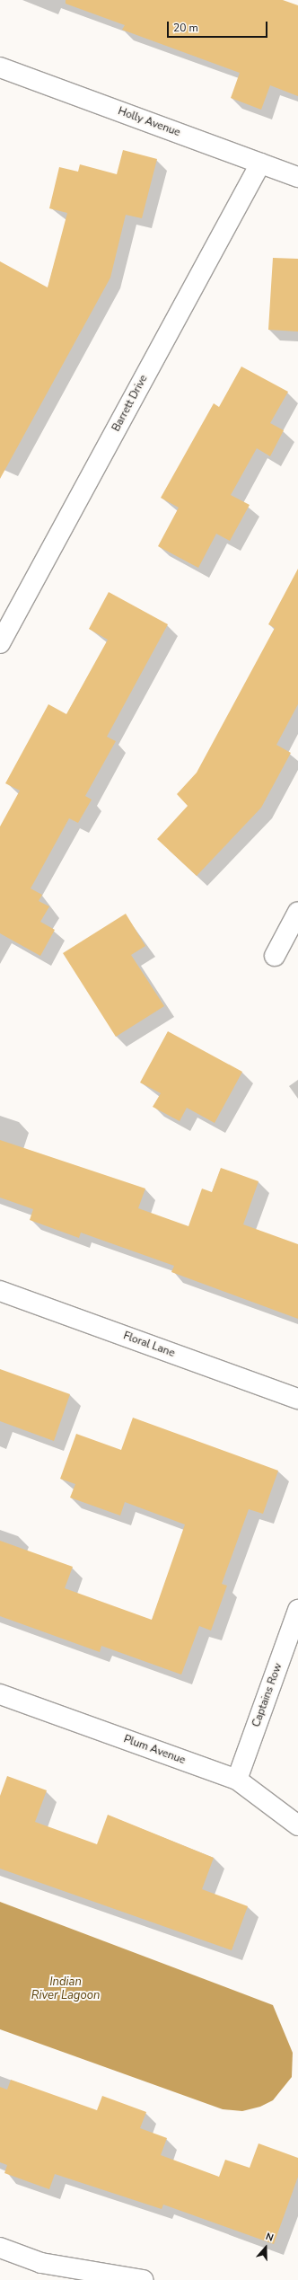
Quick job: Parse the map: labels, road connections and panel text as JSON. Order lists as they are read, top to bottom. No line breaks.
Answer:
{"streets":{"street":["Holly Avenue","Barrett Drive","Floral Lane","Captains Row","Plum Avenue"]},"crossings":[["Holly Avenue","Barrett Drive"],["Captains Row","Plum Avenue"]],"water":["Indian River Lagoon"],"scale_bar":"20 m","north":"top"}
